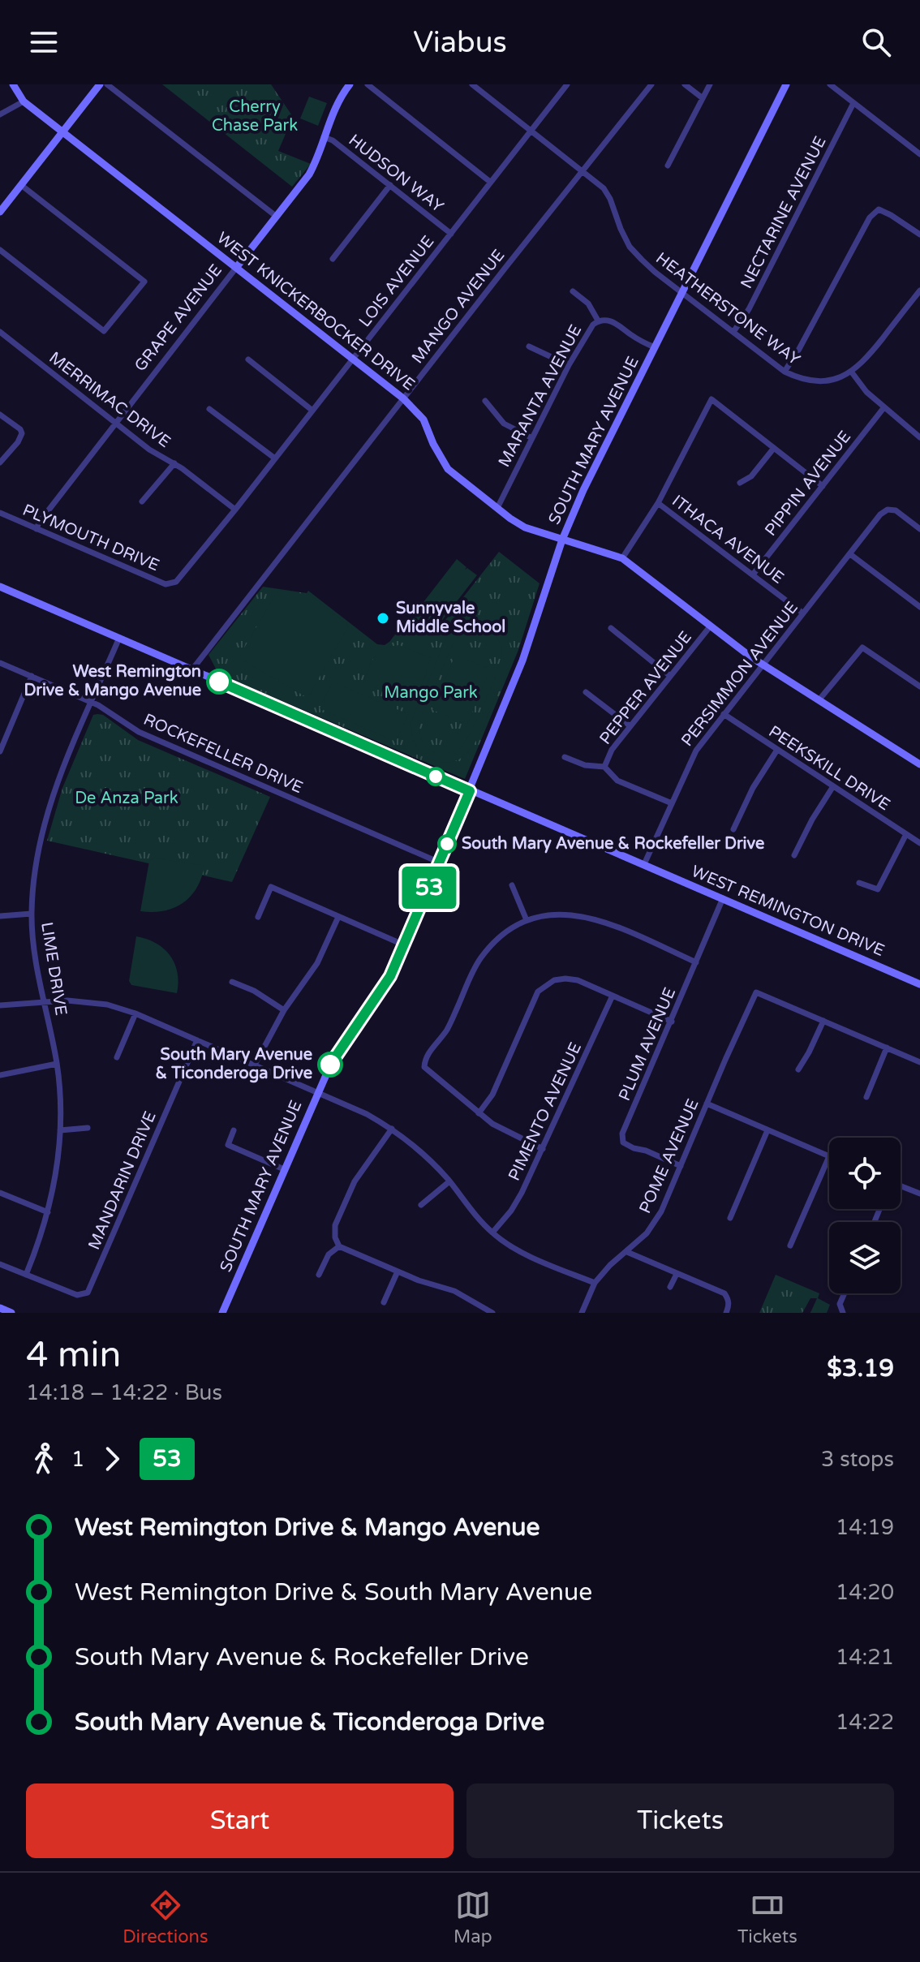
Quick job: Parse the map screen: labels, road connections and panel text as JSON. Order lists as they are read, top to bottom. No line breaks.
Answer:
{"streets":{"street":["HUDSON WAY","NECTARINE AVENUE","LOIS AVENUE","MANGO AVENUE","HEATHERSTONE WAY","WEST KNICKERBOCKER DRIVE","GRAPE AVENUE","MARANTA AVENUE","MERRIMAC DRIVE","SOUTH MARY AVENUE","PIPPIN AVENUE","PLYMOUTH DRIVE","ITHACA AVENUE","PERSIMMON AVENUE","PEPPER AVENUE","ROCKEFELLER DRIVE","PEEKSKILL DRIVE","WEST REMINGTON DRIVE","LIME DRIVE","PLUM AVENUE","PIMENTO AVENUE","POME AVENUE","MANDARIN DRIVE"]},"crossings":[["HUDSON WAY","LOIS AVENUE"],["HUDSON WAY","GRAPE AVENUE"],["NECTARINE AVENUE","HEATHERSTONE WAY"],["LOIS AVENUE","HEATHERSTONE WAY"],["LOIS AVENUE","WEST KNICKERBOCKER DRIVE"],["LOIS AVENUE","MERRIMAC DRIVE"],["LOIS AVENUE","PLYMOUTH DRIVE"],["MANGO AVENUE","HEATHERSTONE WAY"],["MANGO AVENUE","WEST KNICKERBOCKER DRIVE"],["MANGO AVENUE","WEST REMINGTON DRIVE"],["HEATHERSTONE WAY","SOUTH MARY AVENUE"],["WEST KNICKERBOCKER DRIVE","GRAPE AVENUE"],["WEST KNICKERBOCKER DRIVE","MARANTA AVENUE"],["WEST KNICKERBOCKER DRIVE","SOUTH MARY AVENUE"],["WEST KNICKERBOCKER DRIVE","ITHACA AVENUE"],["WEST KNICKERBOCKER DRIVE","PERSIMMON AVENUE"],["WEST KNICKERBOCKER DRIVE","PEPPER AVENUE"],["GRAPE AVENUE","MERRIMAC DRIVE"],["GRAPE AVENUE","PLYMOUTH DRIVE"],["MARANTA AVENUE","SOUTH MARY AVENUE"],["SOUTH MARY AVENUE","ROCKEFELLER DRIVE"],["SOUTH MARY AVENUE","WEST REMINGTON DRIVE"],["PIPPIN AVENUE","ITHACA AVENUE"],["ITHACA AVENUE","PERSIMMON AVENUE"],["PERSIMMON AVENUE","PEEKSKILL DRIVE"],["PERSIMMON AVENUE","WEST REMINGTON DRIVE"],["ROCKEFELLER DRIVE","LIME DRIVE"],["WEST REMINGTON DRIVE","LIME DRIVE"],["WEST REMINGTON DRIVE","PLUM AVENUE"],["LIME DRIVE","MANDARIN DRIVE"],["PLUM AVENUE","POME AVENUE"]],"parks":["Cherry Chase Park","Mango Park","De Anza Park"],"places":["Sunnyvale Middle School","West Remington Drive & Mango Avenue","South Mary Avenue & Rockefeller Drive","South Mary Avenue & Ticonderoga Drive"],"lines":["bus line 53"],"page":{"header":"Viabus","on_map":"53","heading":["4 min","14:18 – 14:22 · Bus","$3.19"],"legs":["1","53","3 stops"],"list":[{"name":"West Remington Drive & Mango Avenue","value":"14:19"},{"name":"West Remington Drive & South Mary Avenue","value":"14:20"},{"name":"South Mary Avenue & Rockefeller Drive","value":"14:21"},{"name":"South Mary Avenue & Ticonderoga Drive","value":"14:22"}],"buttons":["Start","Tickets"],"tabs":["Directions","Map","Tickets"]}}
